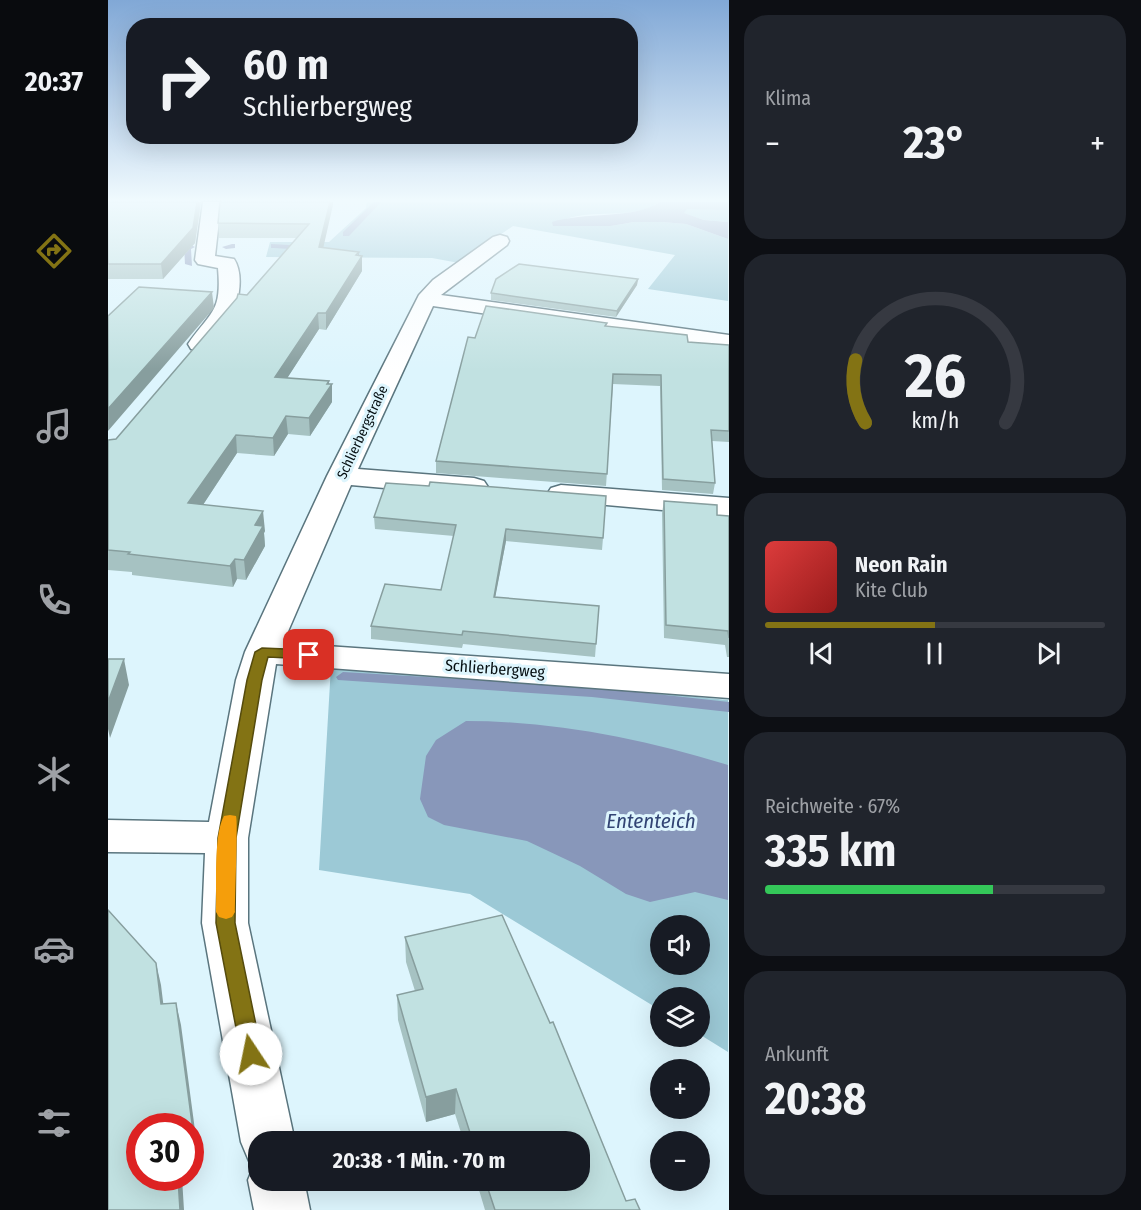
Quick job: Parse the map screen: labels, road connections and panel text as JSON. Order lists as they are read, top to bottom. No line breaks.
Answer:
{"streets":{"street":["Schlierbergstraße","Schlierbergweg"]},"crossings":[["Schlierbergstraße","Schlierbergweg"]],"water":["Ententeich"],"page":{"tabs":"20:37","tile":["Klima",["Reichweite · 67%","335 km"],["Ankunft","20:38"]],"turn":["60 m","Schlierbergweg"],"heat":["−","23°","+"],"song":["Neon Rain","Kite Club"],"map_buttons":["+","−"],"limit":"30","trip":"20:38 · 1 Min. · 70 m","gauge":["26","km/h"]}}
